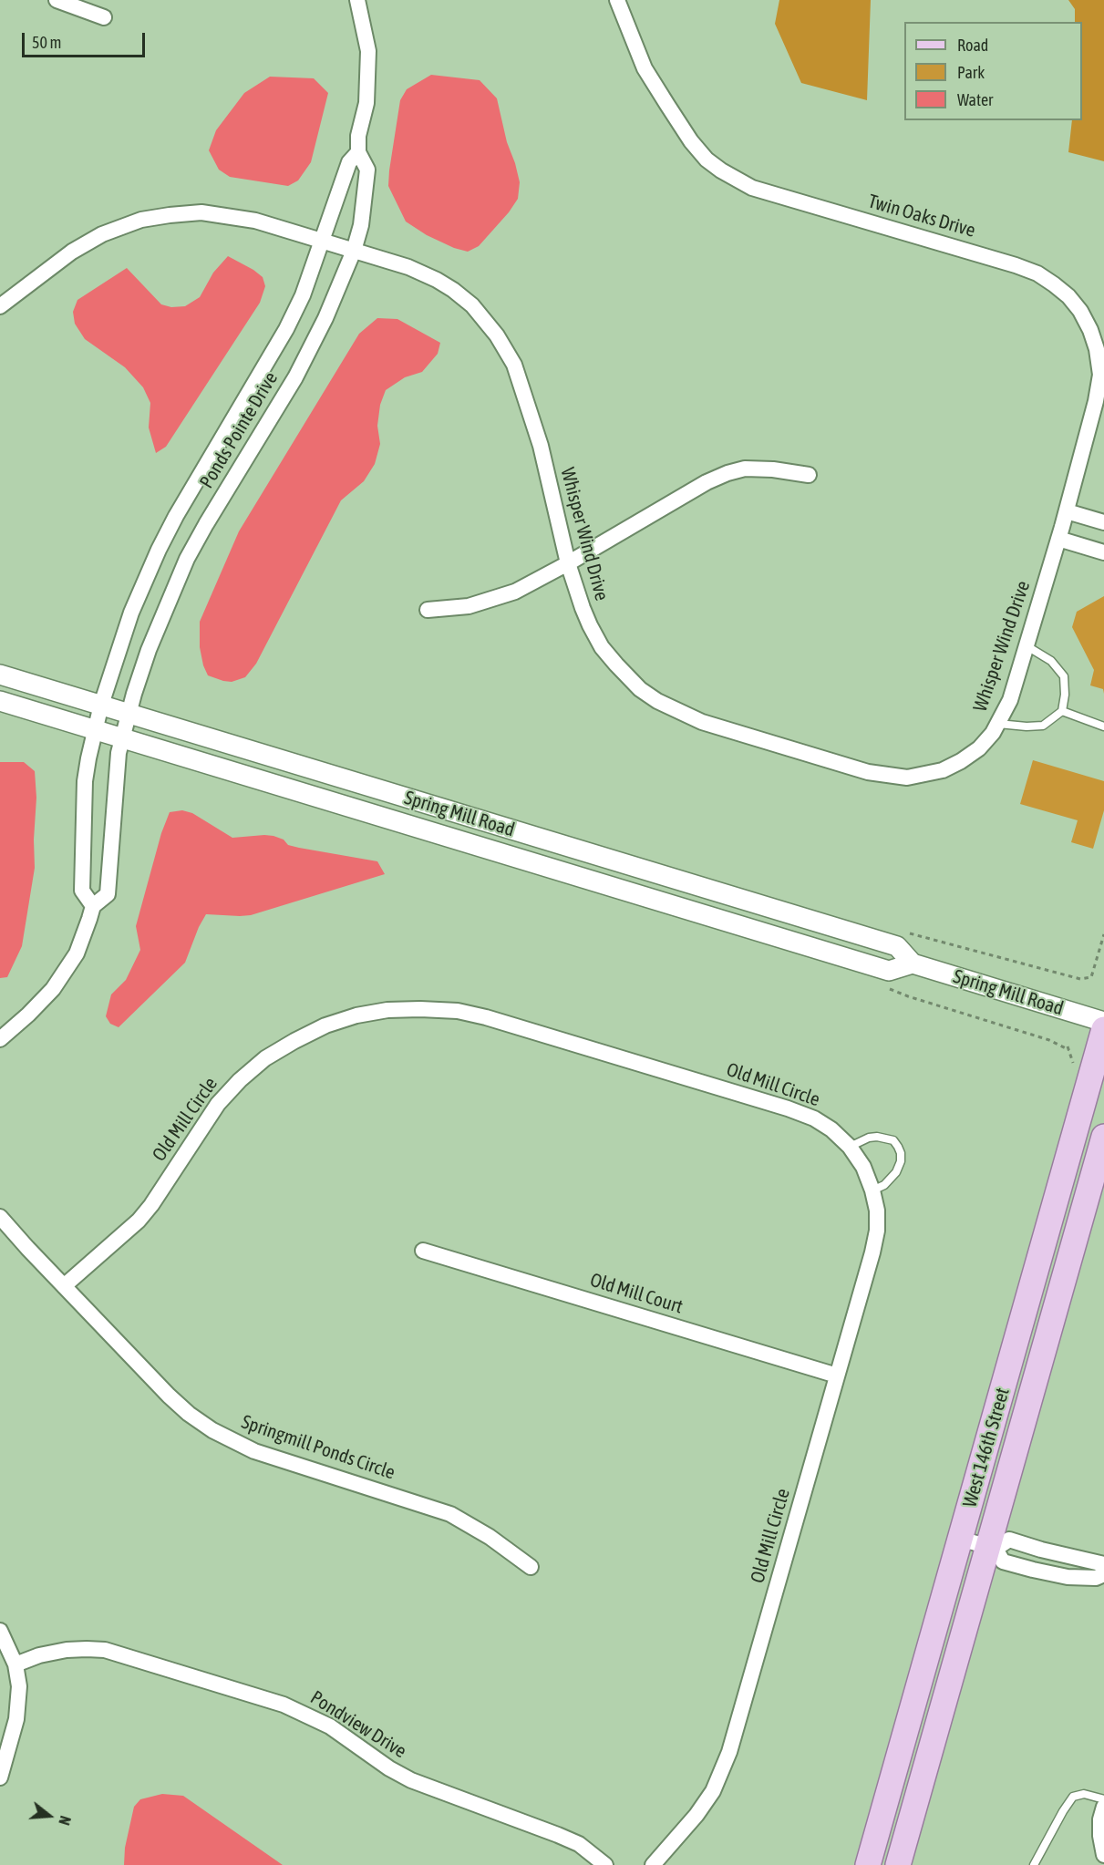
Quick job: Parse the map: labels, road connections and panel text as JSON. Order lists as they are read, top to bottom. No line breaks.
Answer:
{"streets":{"main road":["West 146th Street"],"street":["Twin Oaks Drive","Ponds Pointe Drive","Whisper Wind Drive","Spring Mill Road","Old Mill Circle","Old Mill Court","Springmill Ponds Circle","Pondview Drive"]},"crossings":[["Twin Oaks Drive","Whisper Wind Drive"],["Ponds Pointe Drive","Whisper Wind Drive"],["Ponds Pointe Drive","Spring Mill Road"],["Old Mill Circle","Old Mill Court"],["Old Mill Circle","Springmill Ponds Circle"]],"legend":["Road","Park","Water"],"scale_bar":"50 m","north":"right"}
